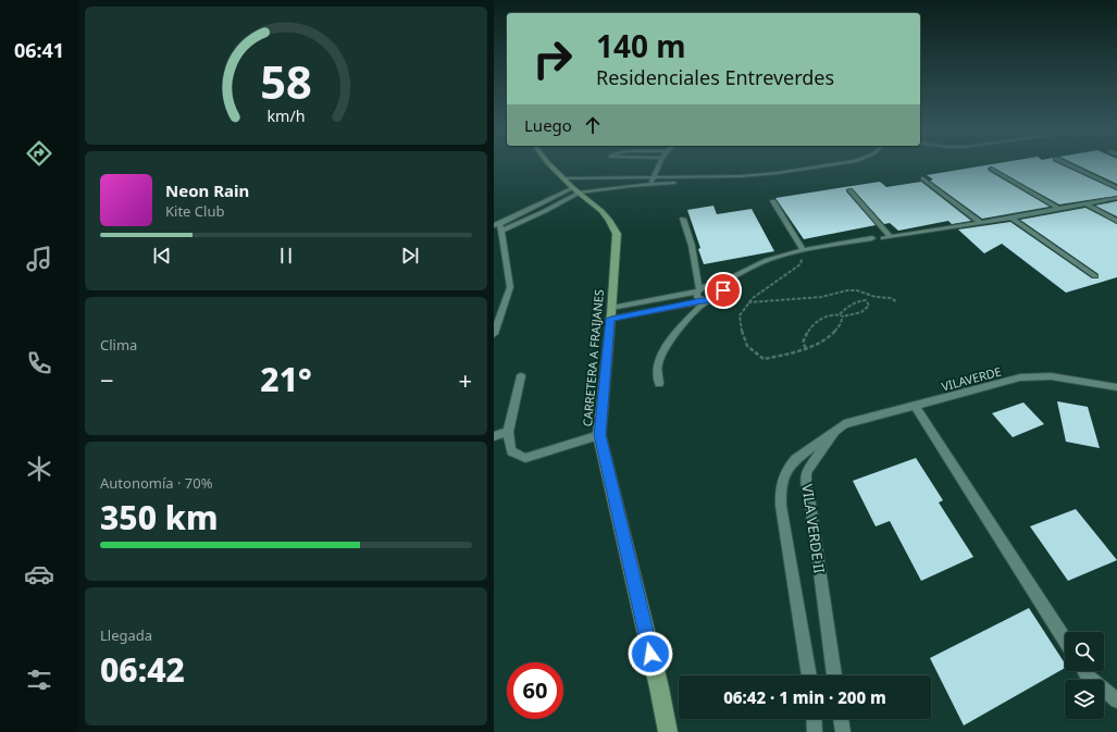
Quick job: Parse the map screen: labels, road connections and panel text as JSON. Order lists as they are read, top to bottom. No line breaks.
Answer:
{"streets":{"main road":["CARRETERA A FRAIJANES"],"street":["VILAVERDE","VILA VERDE II"]},"crossings":[["VILAVERDE","VILA VERDE II"]],"page":{"tabs":"06:41","turn":["140 m","Residenciales Entreverdes"],"then":"Luego","song":["Neon Rain","Kite Club"],"tile":["Clima",["Autonomía · 70%","350 km"],["Llegada","06:42"]],"heat":["−","21°","+"],"limit":"60","trip":"06:42 · 1 min · 200 m","gauge":["58","km/h"]}}
